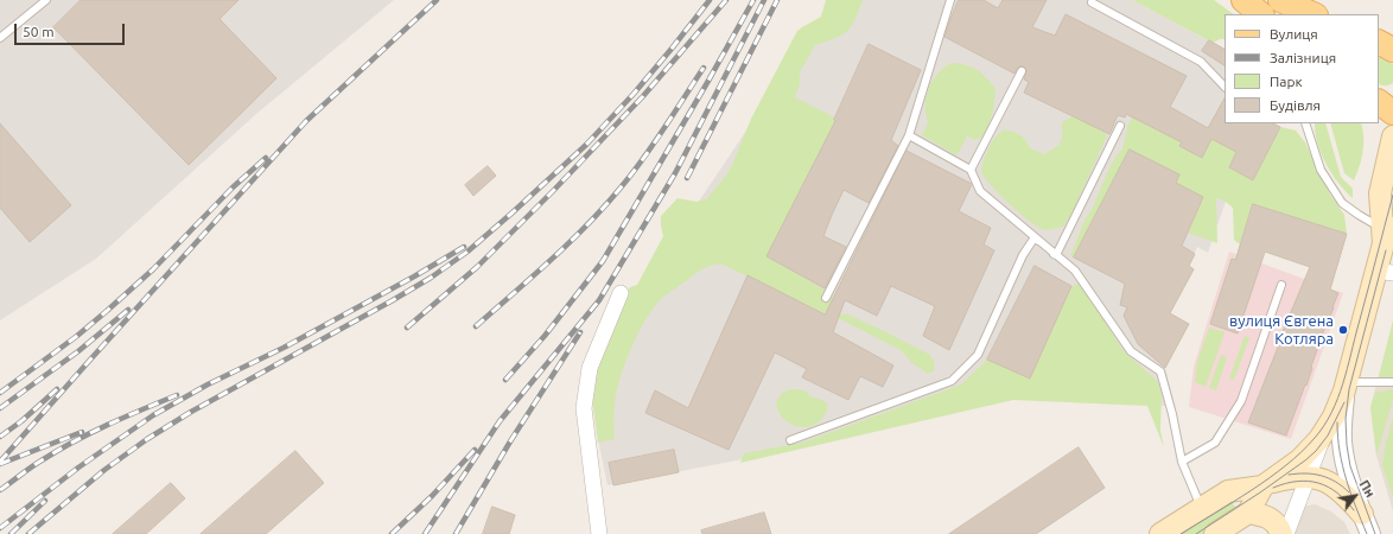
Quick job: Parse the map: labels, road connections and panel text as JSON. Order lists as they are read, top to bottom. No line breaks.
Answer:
{"places":["вулиця Євгена Котляра"],"legend":["Вулиця","Залізниця","Парк","Будівля"],"scale_bar":"50 m","north":"top right"}
